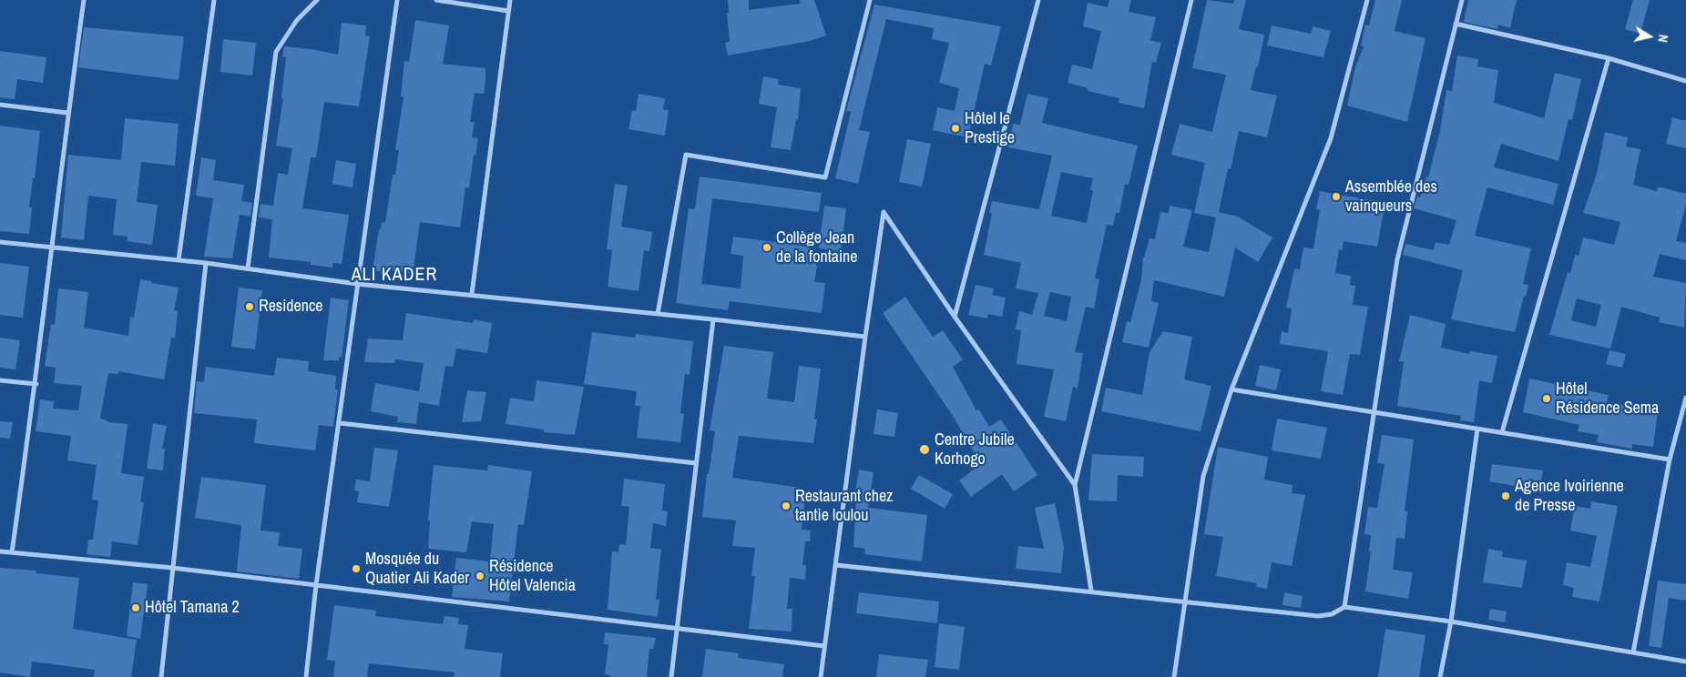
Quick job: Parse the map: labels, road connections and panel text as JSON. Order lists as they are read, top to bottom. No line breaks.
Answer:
{"districts":["ALI KADER"],"places":["Hôtel le Prestige","Assemblée des vainqueurs","Collège Jean de la fontaine","Residence","Hôtel Résidence Sema","Centre Jubile Korhogo","Agence Ivoirienne de Presse","Restaurant chez tantie loulou","Mosquée du Quatier Ali Kader","Résidence Hôtel Valencia","Hôtel Tamana 2"],"north":"right"}
